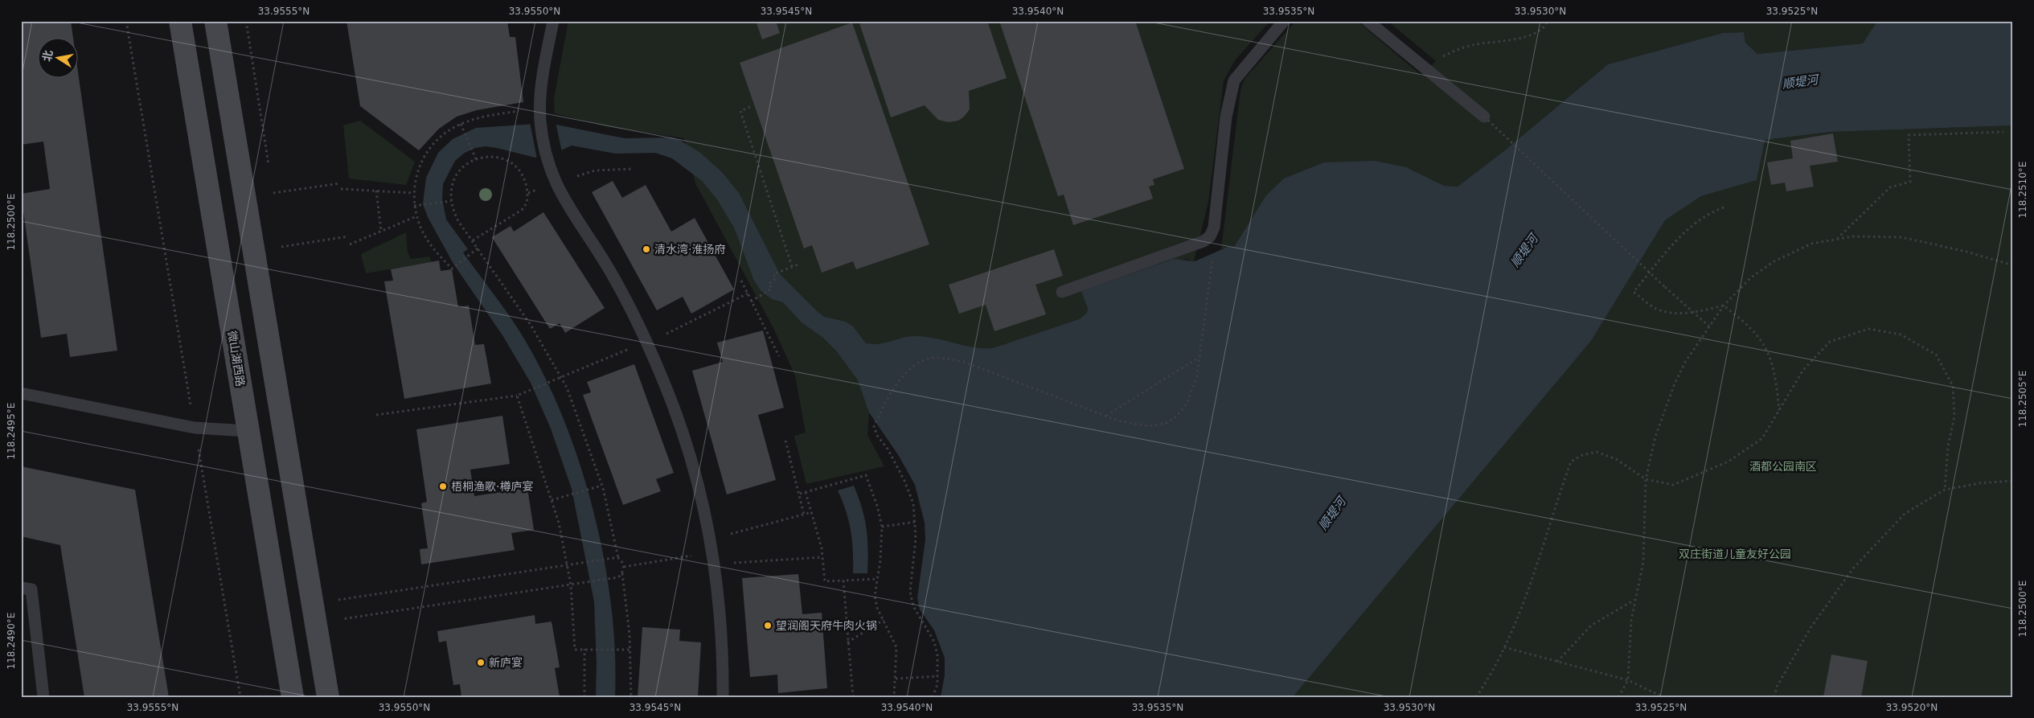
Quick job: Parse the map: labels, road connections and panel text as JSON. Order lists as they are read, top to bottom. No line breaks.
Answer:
{"streets":{"street":["微山湖西路"]},"water":["顺堤河"],"parks":["酒都公园南区","双庄街道儿童友好公园"],"places":["清水湾·淮扬府","梧桐渔歌·樽庐宴","望润阁天府牛肉火锅","新庐宴"],"north":"left","coordinates":["33.9555°N","33.9550°N","33.9545°N","33.9540°N","33.9535°N","33.9530°N","33.9525°N","118.2510°E","118.2500°E","118.2505°E","118.2495°E","118.2490°E","33.9520°N"]}
